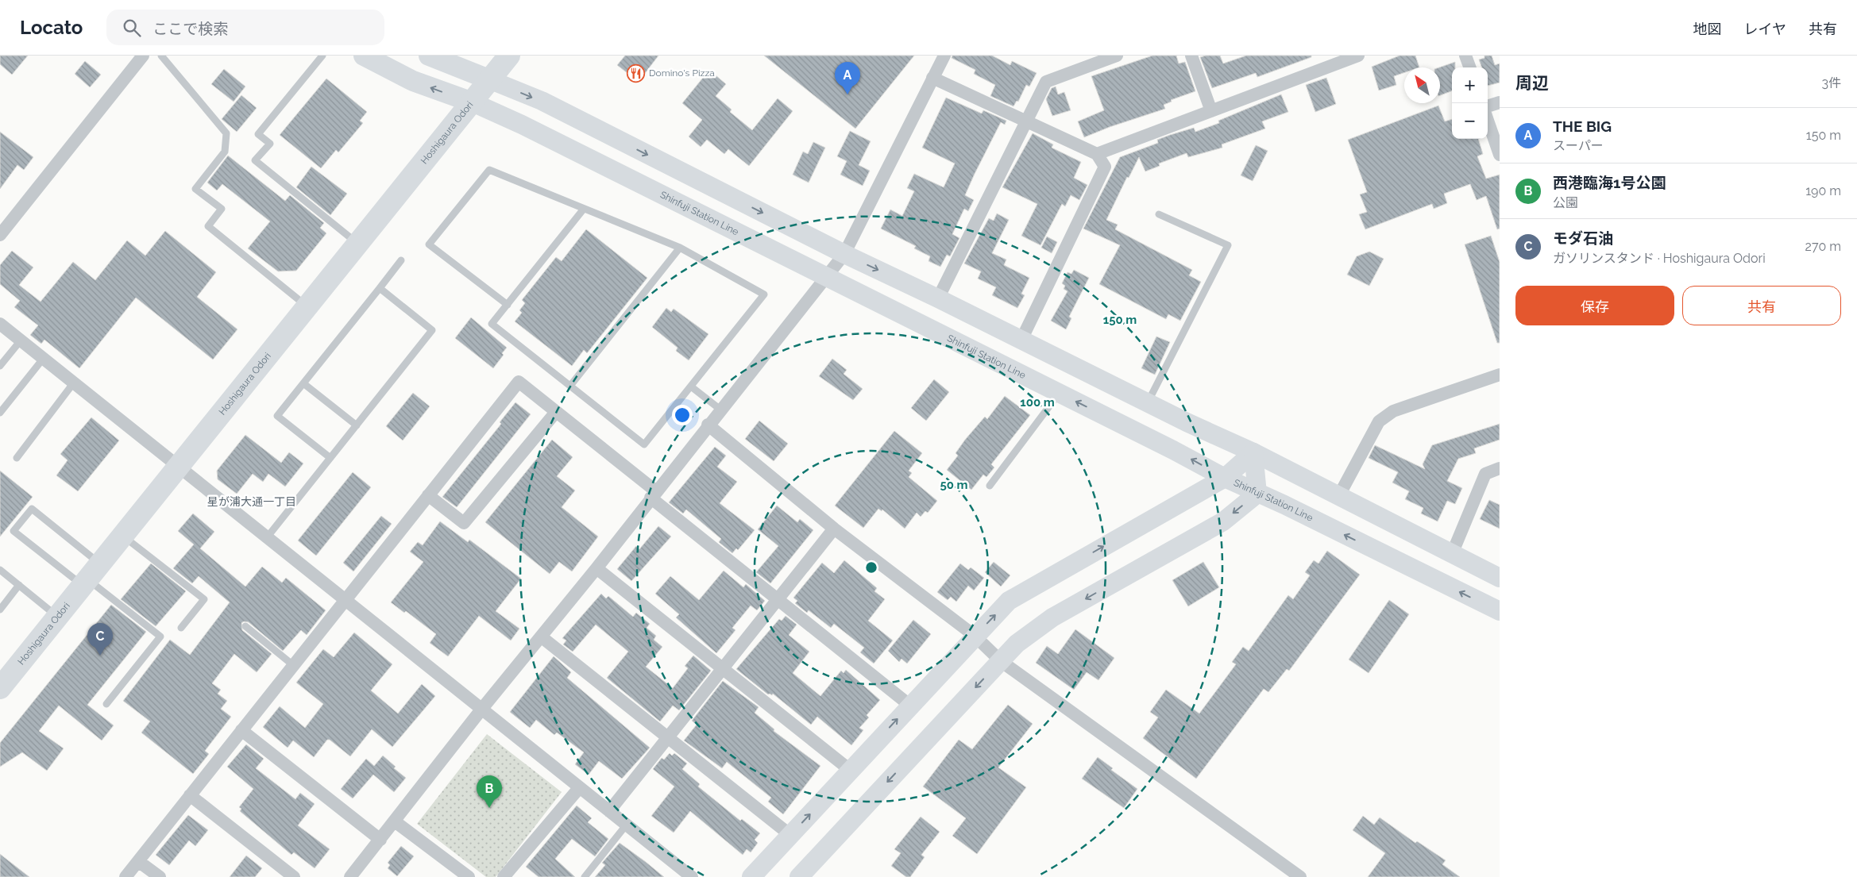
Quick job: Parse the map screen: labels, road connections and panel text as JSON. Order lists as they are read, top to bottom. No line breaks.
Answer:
{"streets":{"highway":["Hoshigaura Odori"],"main road":["Shinfuji Station Line"]},"crossings":[["Hoshigaura Odori","Shinfuji Station Line"]],"districts":["星が浦大通一丁目"],"places":{"restaurant":["Domino's Pizza"]},"north":"top left","page":{"header":"Locato","search":"ここで検索","nav":["地図","レイヤ","共有"],"heading":["周辺","3件"],"pins":["A","C","B"],"map_buttons":["+","−"],"list":[{"mark":"A","name":"THE BIG","note":"スーパー","value":"150 m"},{"mark":"B","name":"西港臨海1号公園","note":"公園","value":"190 m"},{"mark":"C","name":"モダ石油","note":"ガソリンスタンド · Hoshigaura Odori","value":"270 m"}],"buttons":["保存","共有"]},"rings":["150 m","100 m","50 m"]}
